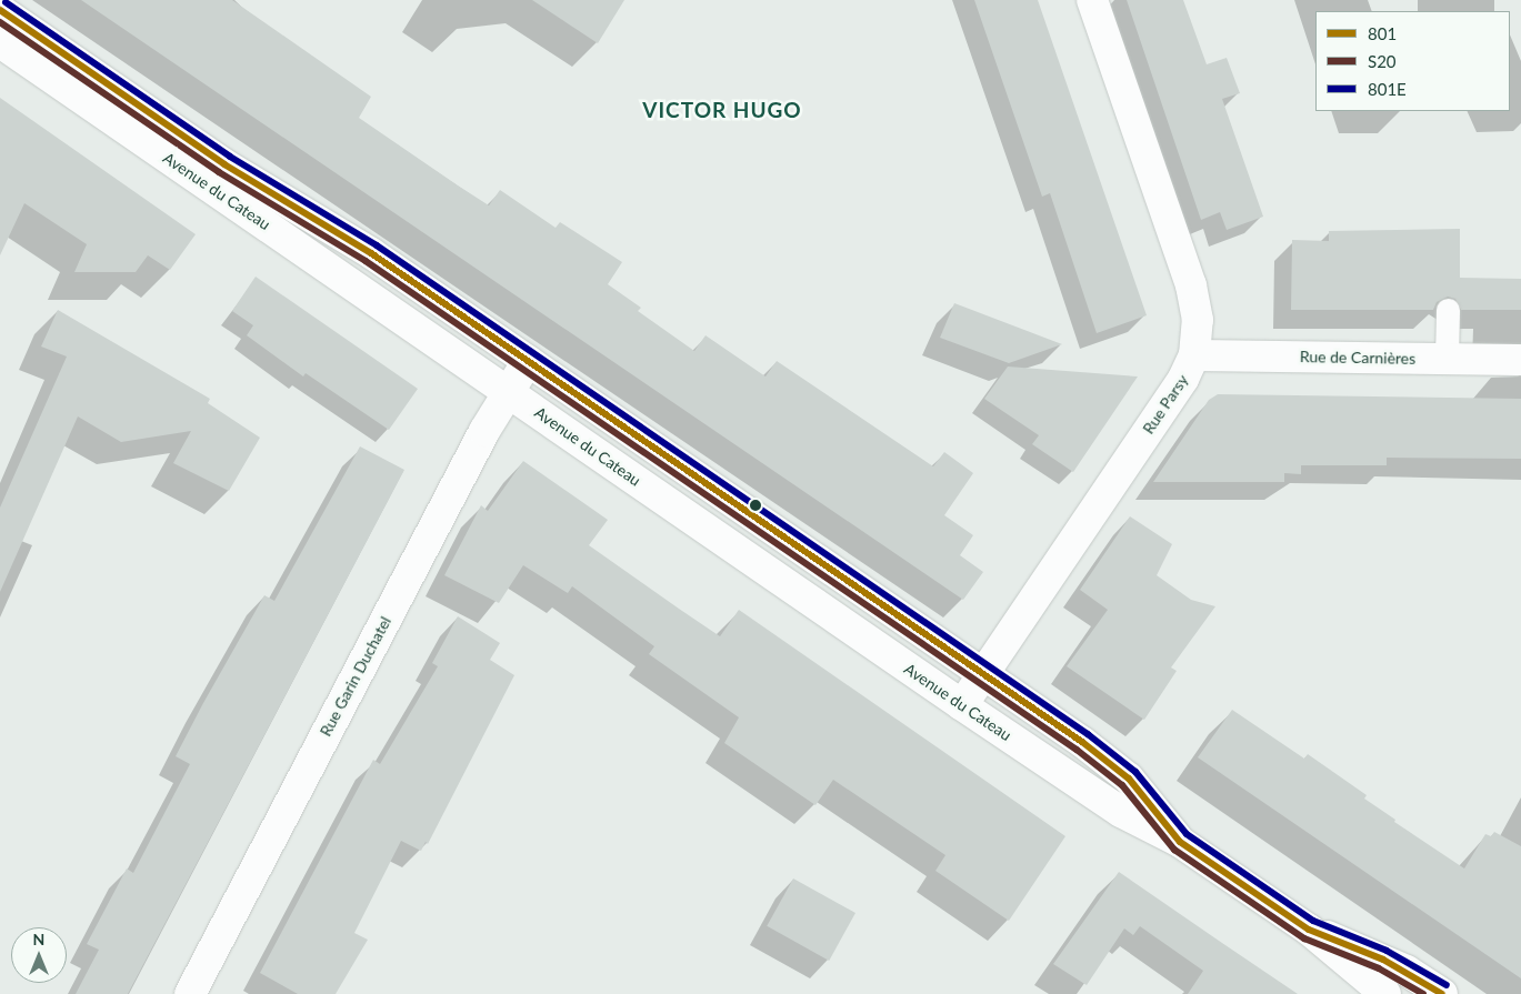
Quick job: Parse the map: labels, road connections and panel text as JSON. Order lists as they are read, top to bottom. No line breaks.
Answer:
{"streets":{"main road":["Avenue du Cateau","Rue de Carnières","Rue Parsy","Rue Garin Duchatel"]},"crossings":[["Avenue du Cateau","Rue Parsy"],["Avenue du Cateau","Rue Garin Duchatel"],["Rue de Carnières","Rue Parsy"]],"districts":["VICTOR HUGO"],"lines":["transit line 801E","transit line 801","transit line S20"],"legend":["801","S20","801E"],"north":"top"}
